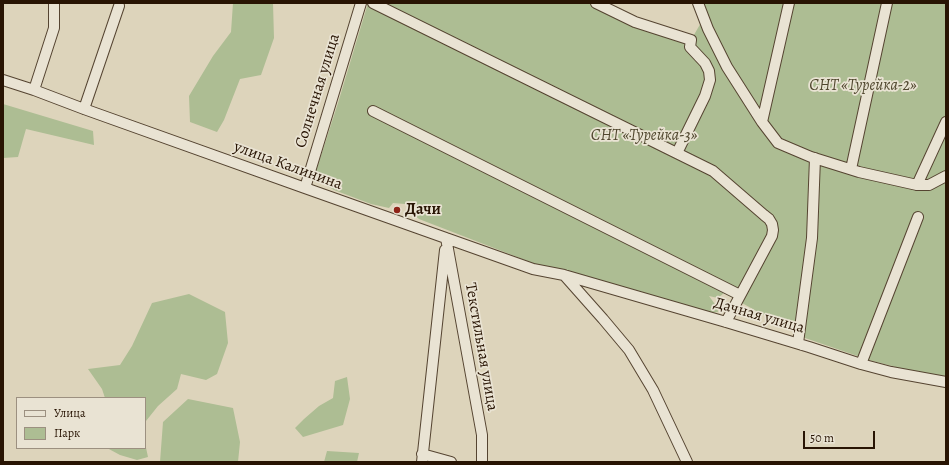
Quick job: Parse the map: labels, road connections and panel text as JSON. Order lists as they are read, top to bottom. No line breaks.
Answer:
{"streets":{"street":["Солнечная улица","улица Калинина","Дачная улица","Текстильная улица"]},"crossings":[["Солнечная улица","улица Калинина"],["улица Калинина","Дачная улица"],["улица Калинина","Текстильная улица"]],"parks":["СНТ «Турейка-2»","СНТ «Турейка-3»"],"places":["Дачи"],"legend":["Улица","Парк"],"scale_bar":"50 m"}
